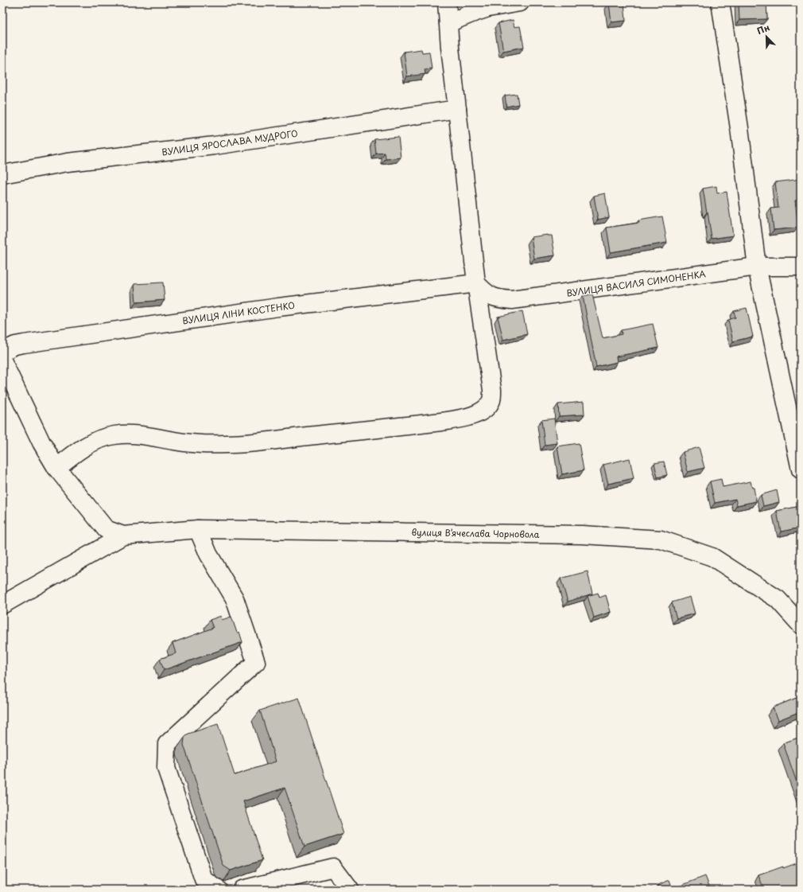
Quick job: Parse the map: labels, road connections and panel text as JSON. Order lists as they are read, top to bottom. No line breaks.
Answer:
{"streets":{"street":["ВУЛИЦЯ ЯРОСЛАВА МУДРОГО","ВУЛИЦЯ ВАСИЛЯ СИМОНЕНКА","ВУЛИЦЯ ЛІНИ КОСТЕНКО","вулиця Вʼячеслава Чорновола"]},"crossings":[["ВУЛИЦЯ ВАСИЛЯ СИМОНЕНКА","ВУЛИЦЯ ЛІНИ КОСТЕНКО"]],"north":"top left"}
